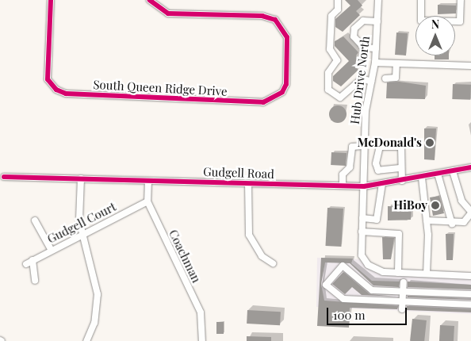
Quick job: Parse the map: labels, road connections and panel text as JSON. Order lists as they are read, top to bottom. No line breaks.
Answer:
{"streets":{"street":["Hub Drive North","South Queen Ridge Drive","Gudgell Road","Gudgell Court","Coachman"]},"crossings":[["Hub Drive North","Gudgell Road"],["Gudgell Road","Coachman"],["Gudgell Court","Coachman"]],"places":["McDonald's","HiBoy"],"scale_bar":"100 m","north":"top"}
